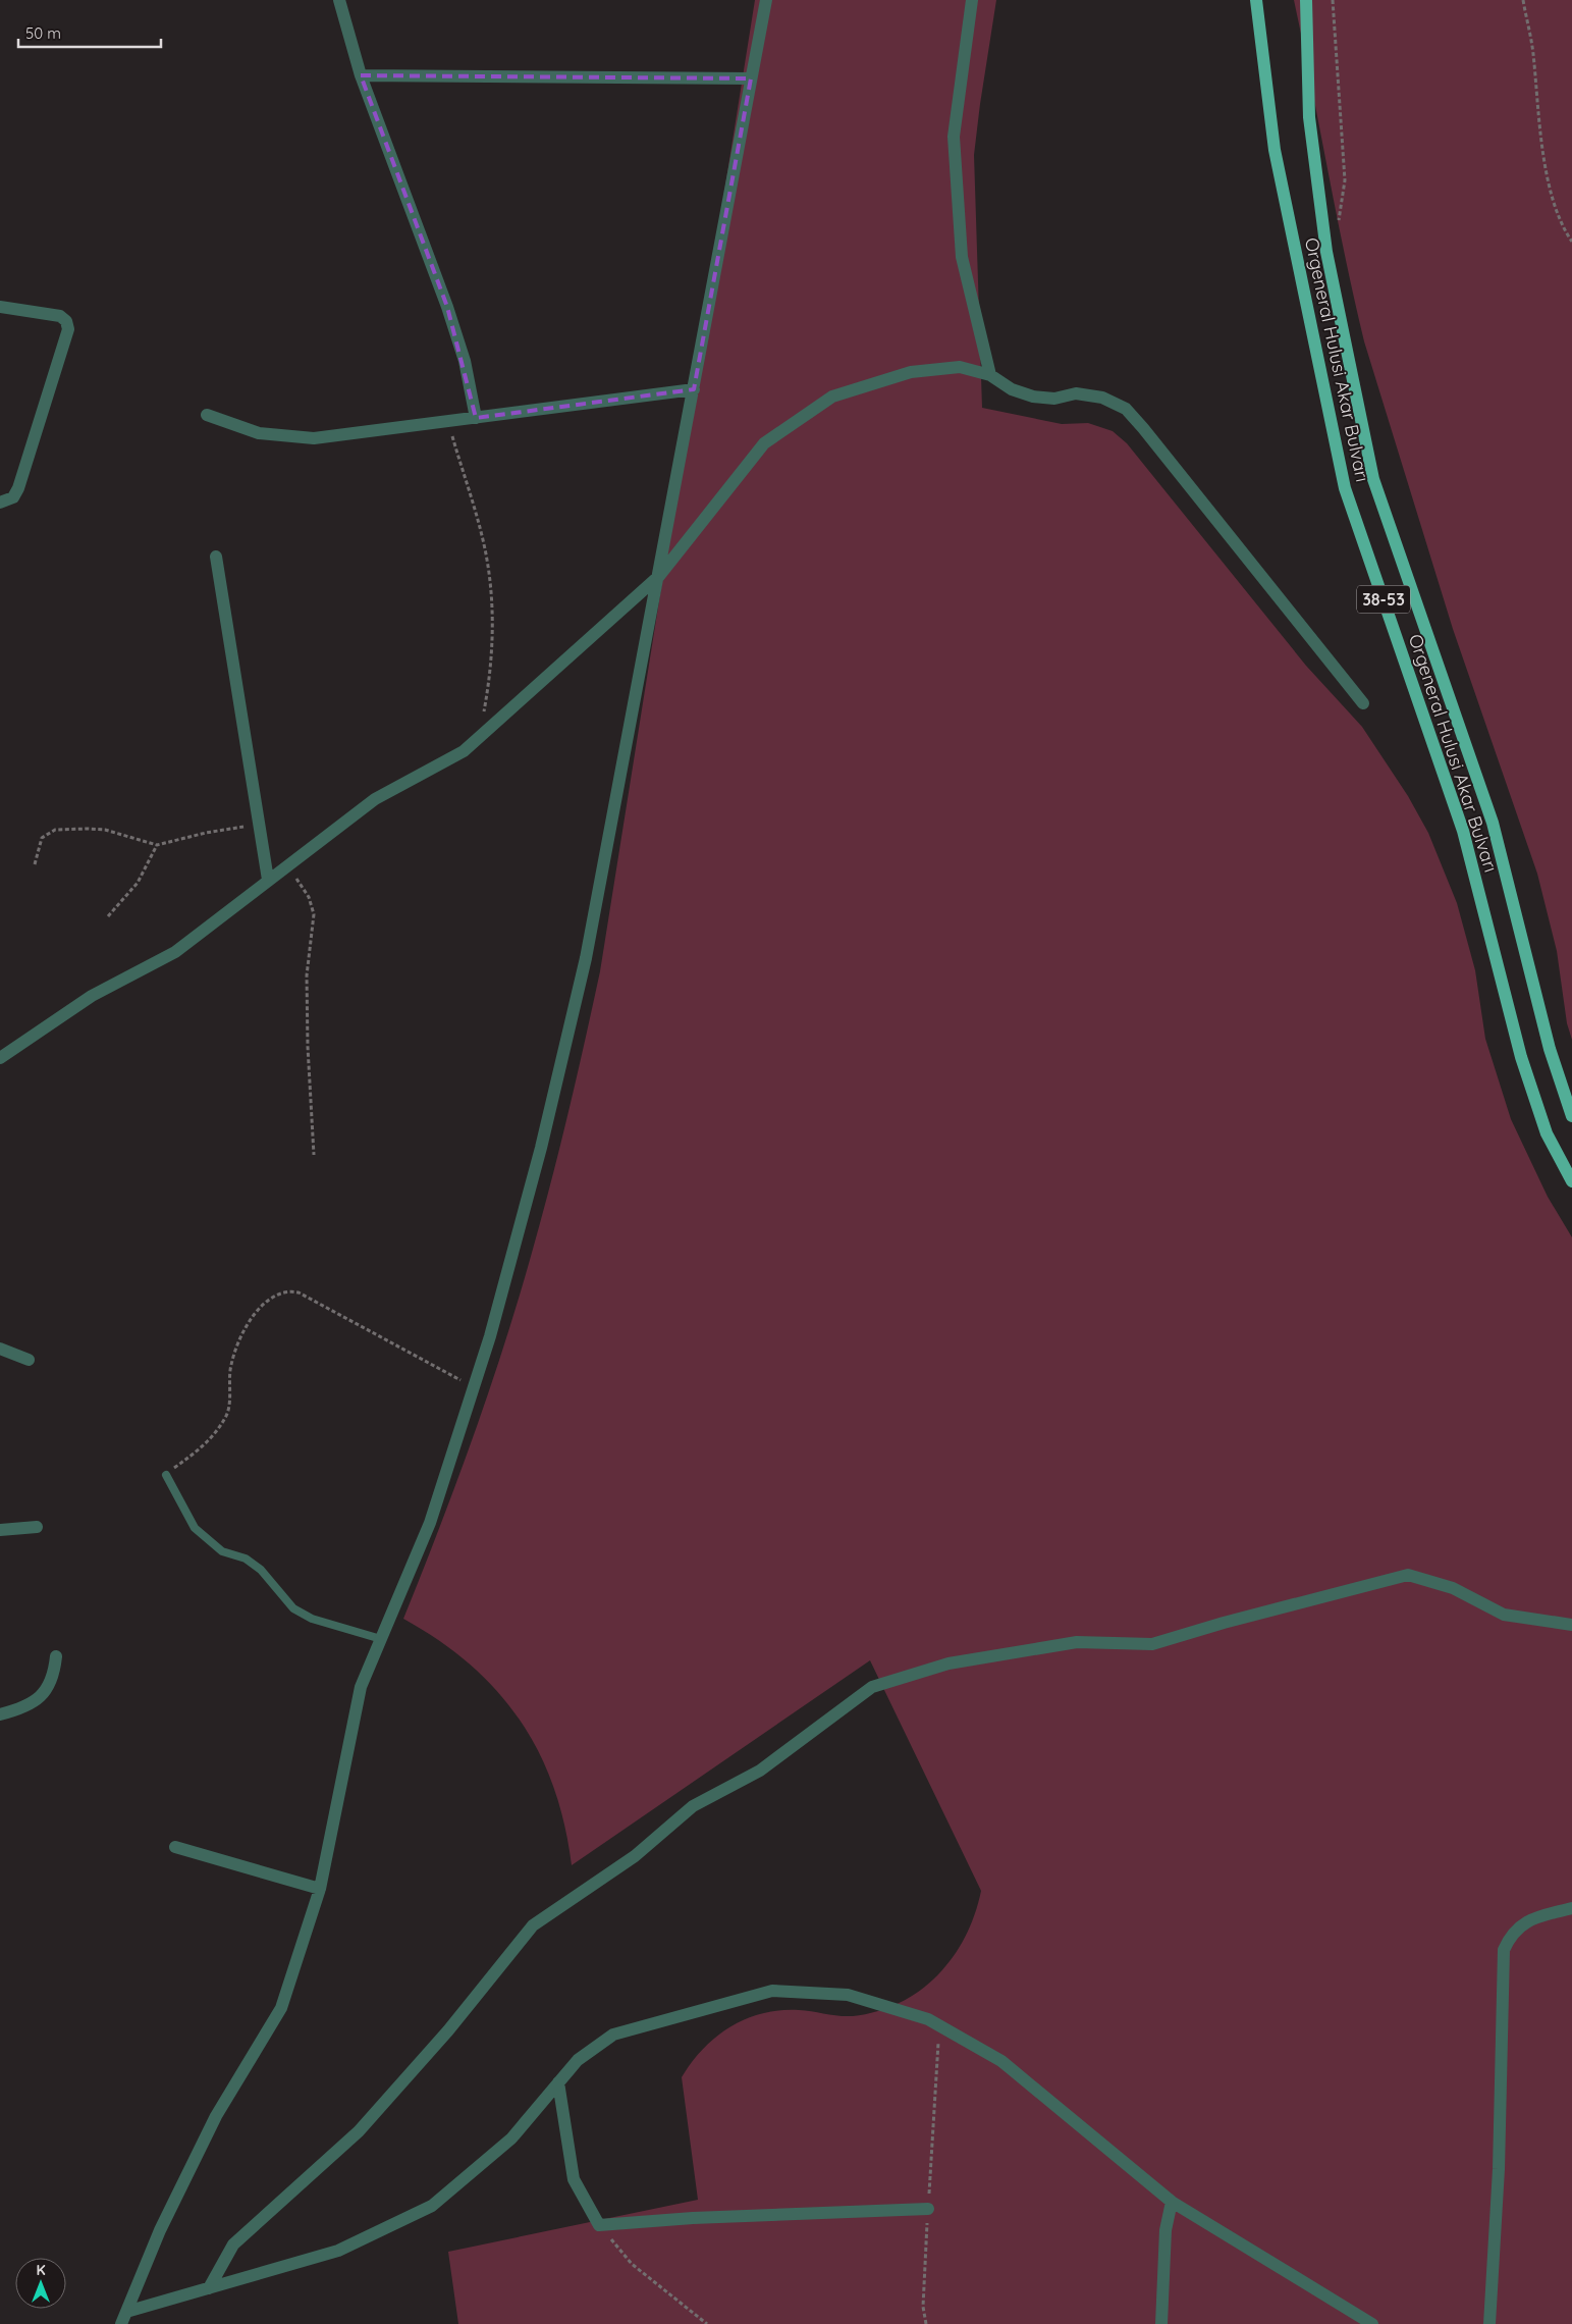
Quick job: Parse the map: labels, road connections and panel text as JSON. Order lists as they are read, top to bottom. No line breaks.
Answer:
{"streets":{"main road":["Orgeneral Hulusi Akar Bulvarı","38-53"]},"scale_bar":"50 m","north":"top"}
